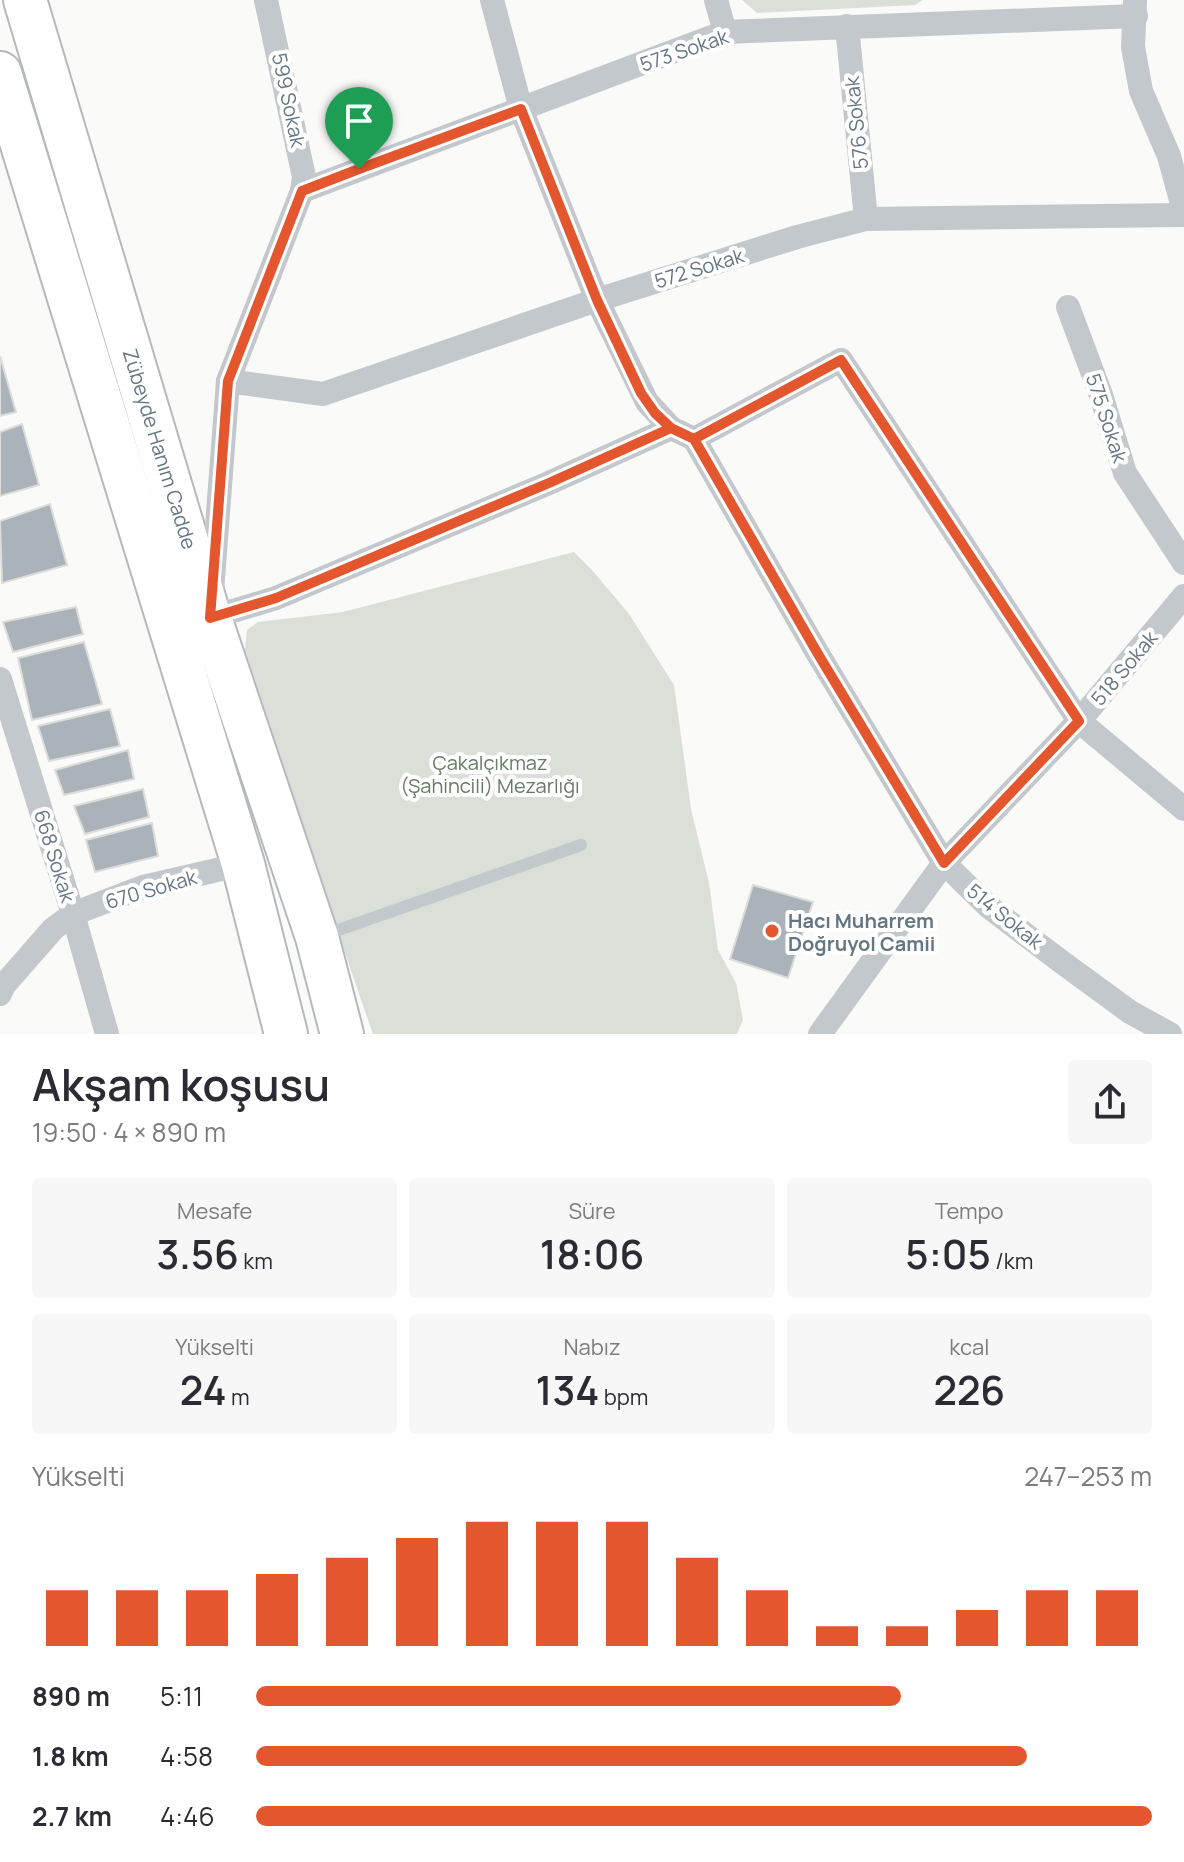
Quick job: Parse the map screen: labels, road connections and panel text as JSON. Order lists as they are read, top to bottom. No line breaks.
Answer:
{"streets":{"highway":["Zübeyde Hanım Cadde"],"street":["573 Sokak","599 Sokak","576 Sokak","572 Sokak","575 Sokak","518 Sokak","668 Sokak","670 Sokak","514 Sokak"]},"crossings":[["573 Sokak","599 Sokak"],["573 Sokak","576 Sokak"],["599 Sokak","572 Sokak"],["599 Sokak","Zübeyde Hanım Cadde"],["576 Sokak","572 Sokak"],["518 Sokak","514 Sokak"],["668 Sokak","670 Sokak"]],"parks":["Çakalçıkmaz (Şahincili) Mezarlığı"],"places":["Hacı Muharrem Doğruyol Camii"],"page":{"heading":["Akşam koşusu","19:50 · 4 × 890 m"],"stats":[["Mesafe","3.56 km"],["Süre","18:06"],["Tempo","5:05 /km"],["Yükselti","24 m"],["Nabız","134 bpm"],["kcal","226"]],"chart":["Yükselti","247–253 m"],"list":[{"name":"890 m","note":"5:11"},{"name":"1.8 km","note":"4:58"},{"name":"2.7 km","note":"4:46"}]}}
